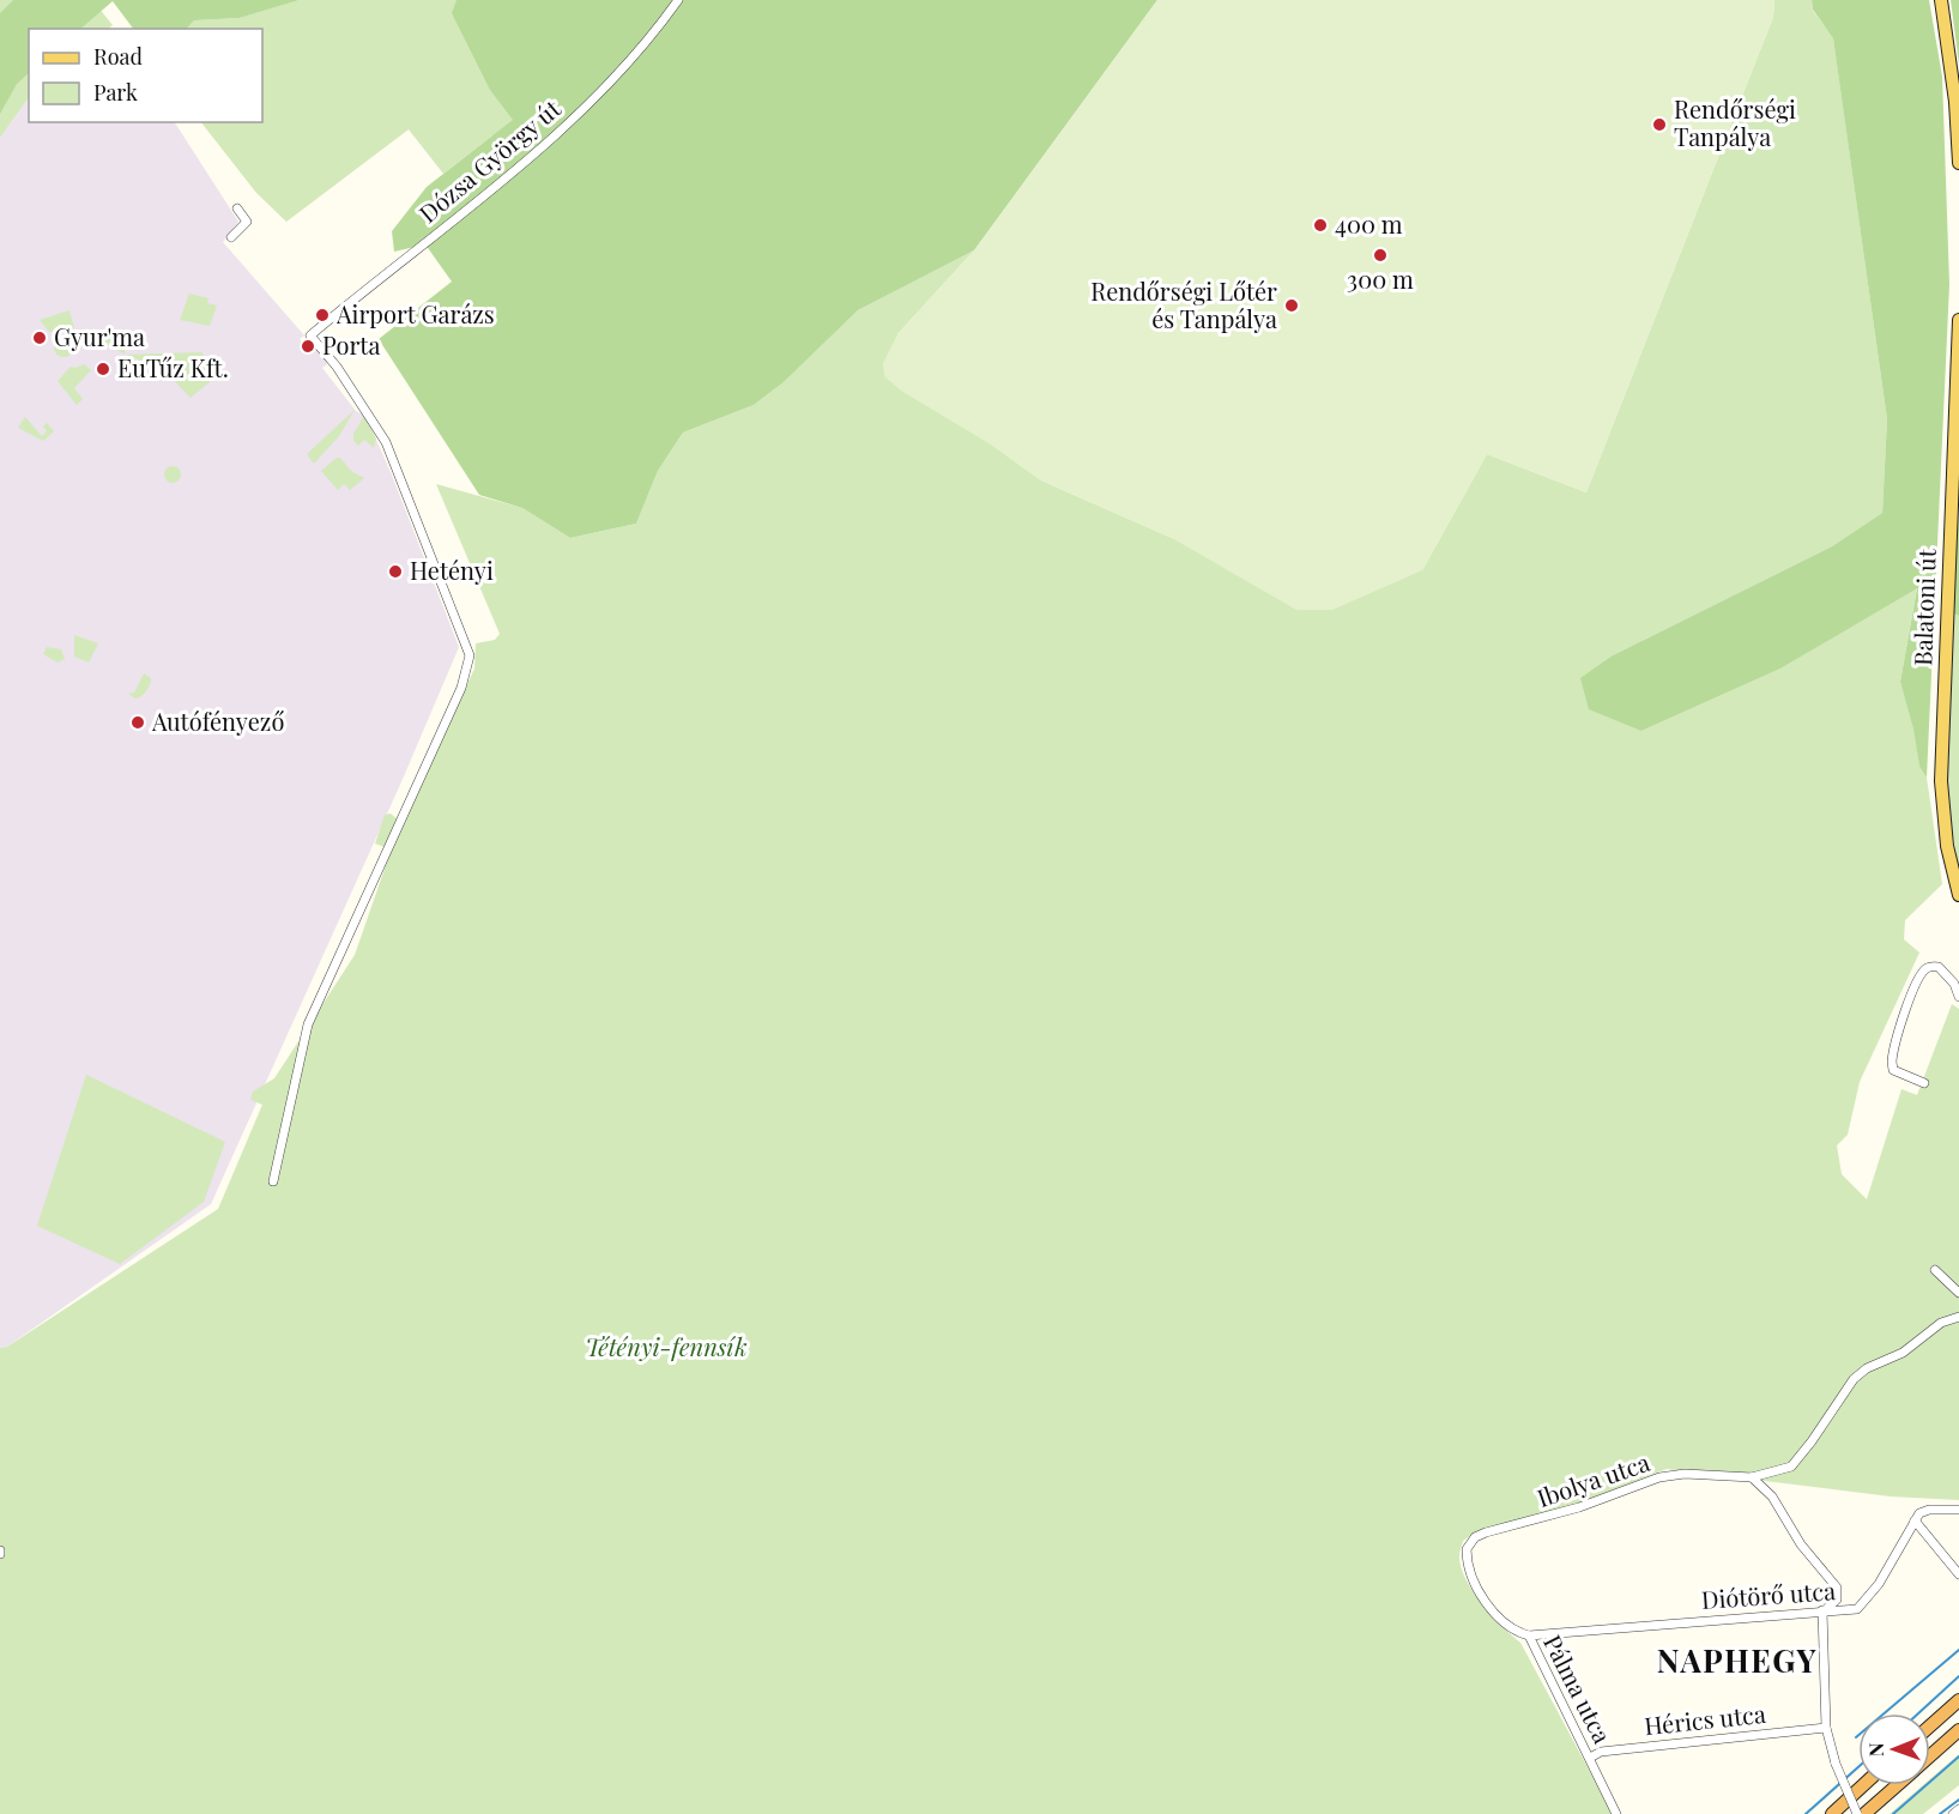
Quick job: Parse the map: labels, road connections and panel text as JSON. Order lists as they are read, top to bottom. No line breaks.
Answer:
{"streets":{"main road":["Balatoni út"],"street":["Dózsa György út","Ibolya utca","Diótörő utca","Pálma utca","Hérics utca"]},"crossings":[["Ibolya utca","Pálma utca"],["Diótörő utca","Pálma utca"],["Pálma utca","Hérics utca"]],"districts":["NAPHEGY"],"parks":["Tétényi-fennsík"],"places":["Rendőrségi Tanpálya","400 m","300 m","Rendőrségi Lőtér és Tanpálya","Airport Garázs","Gyur'ma","Porta","EuTűz Kft.","Hetényi","Autófényező"],"legend":["Road","Park"],"north":"left"}
